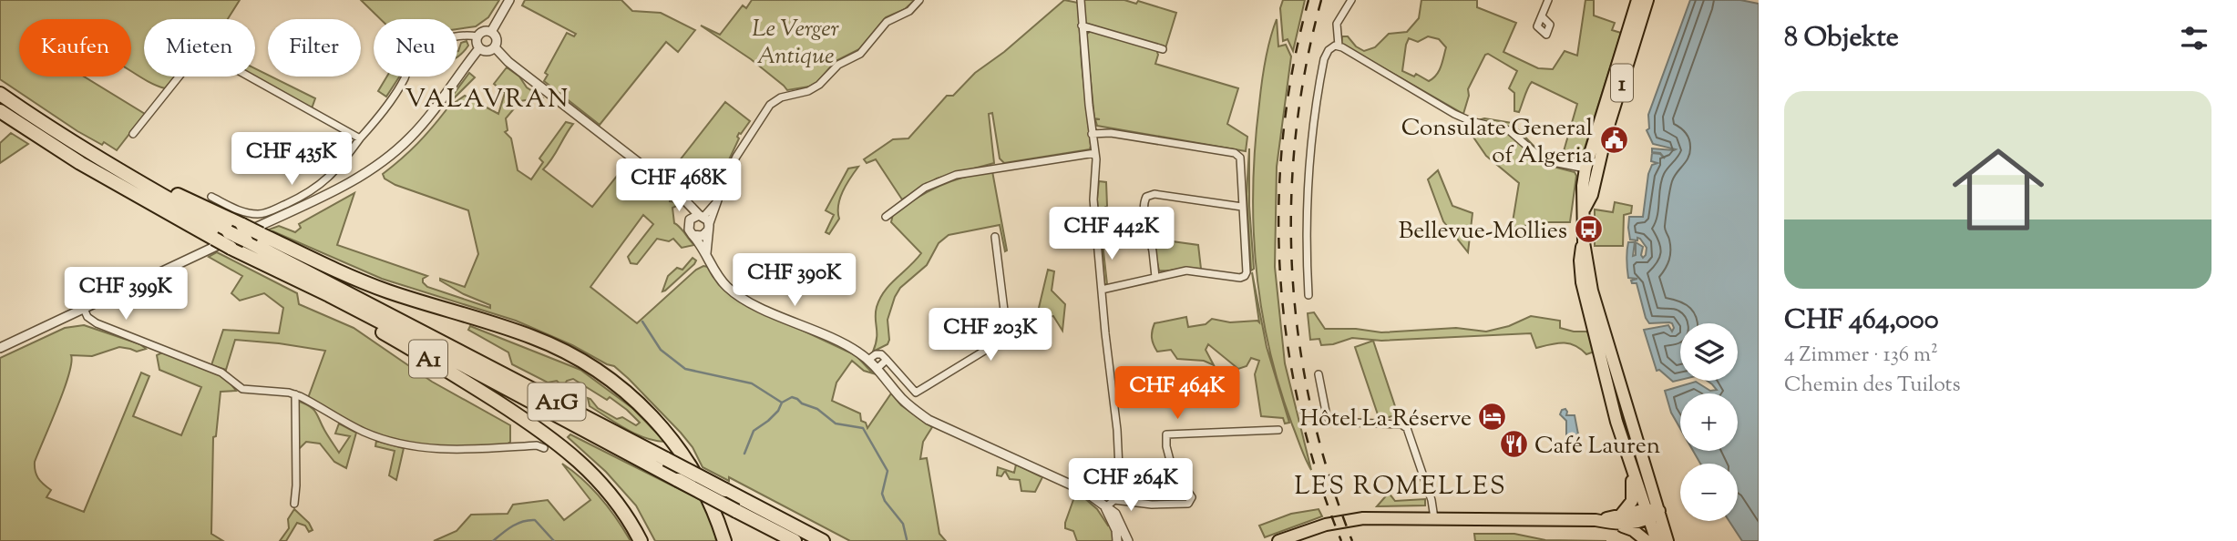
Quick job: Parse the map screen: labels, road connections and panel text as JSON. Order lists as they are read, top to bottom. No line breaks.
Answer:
{"streets":{"highway":["A1","A1G"],"main road":["1"]},"crossings":[["A1","A1G"]],"districts":["VALAVRAN","LES ROMELLES"],"parks":["Le Verger Antique"],"places":{"public building":["Consulate General of Algeria"],"bus stop":["Bellevue-Mollies"],"hotel":["Hôtel La Réserve"],"restaurant":["Café Lauren"]},"page":{"heading":"8 Objekte","chip":["Kaufen","Mieten","Filter","Neu"],"list":[{"name":"CHF 464,000","note":"4 Zimmer · 136 m² · Chemin des Tuilots"}],"price":["CHF 435K","CHF 468K","CHF 442K","CHF 390K","CHF 399K","CHF 203K","CHF 464K","CHF 264K"],"map_buttons":["+","−"]}}
